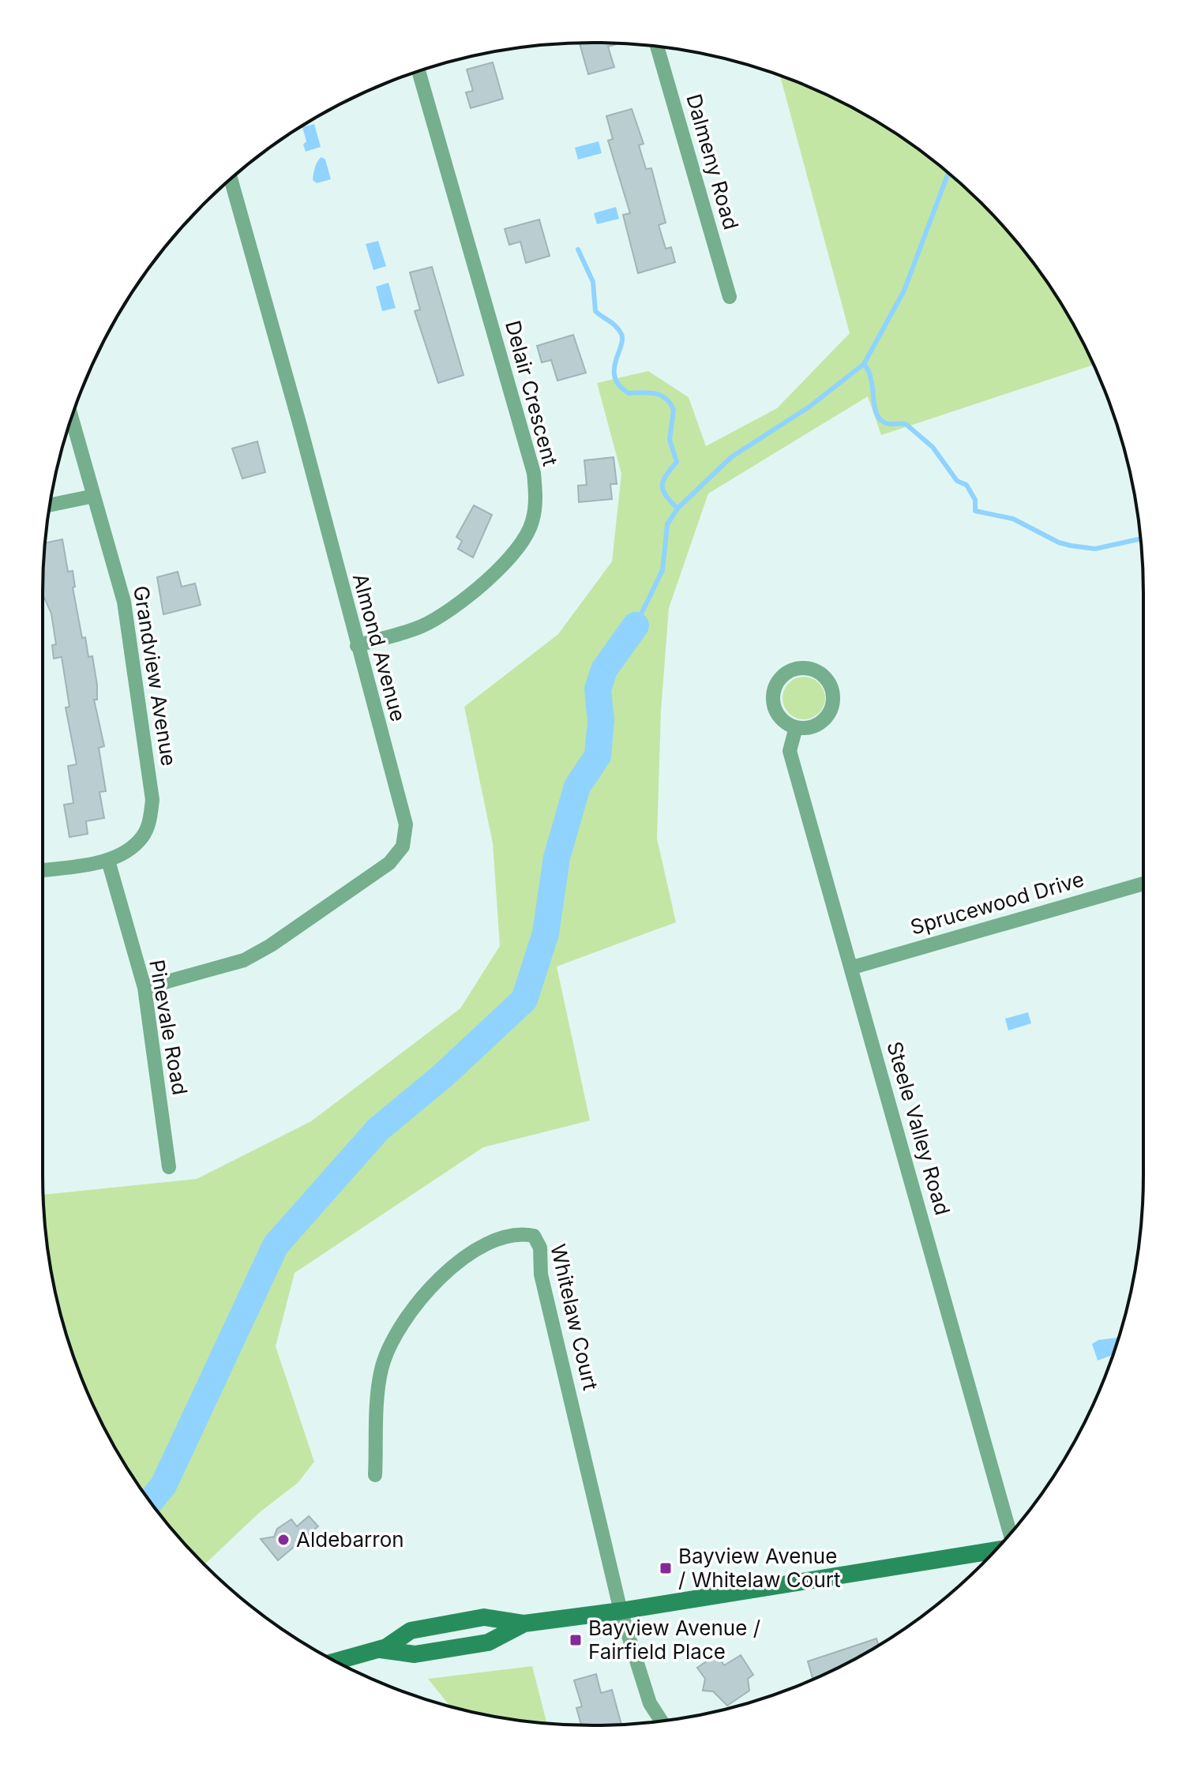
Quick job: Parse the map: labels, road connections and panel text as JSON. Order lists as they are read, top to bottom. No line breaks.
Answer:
{"streets":{"street":["Dalmeny Road","Delair Crescent","Almond Avenue","Grandview Avenue","Sprucewood Drive","Pinevale Road","Steele Valley Road","Whitelaw Court"]},"crossings":[["Delair Crescent","Almond Avenue"],["Almond Avenue","Pinevale Road"],["Grandview Avenue","Pinevale Road"],["Sprucewood Drive","Steele Valley Road"]],"places":{"other":["Aldebarron"],"transit":["Bayview Avenue / Whitelaw Court","Bayview Avenue / Fairfield Place"]}}
